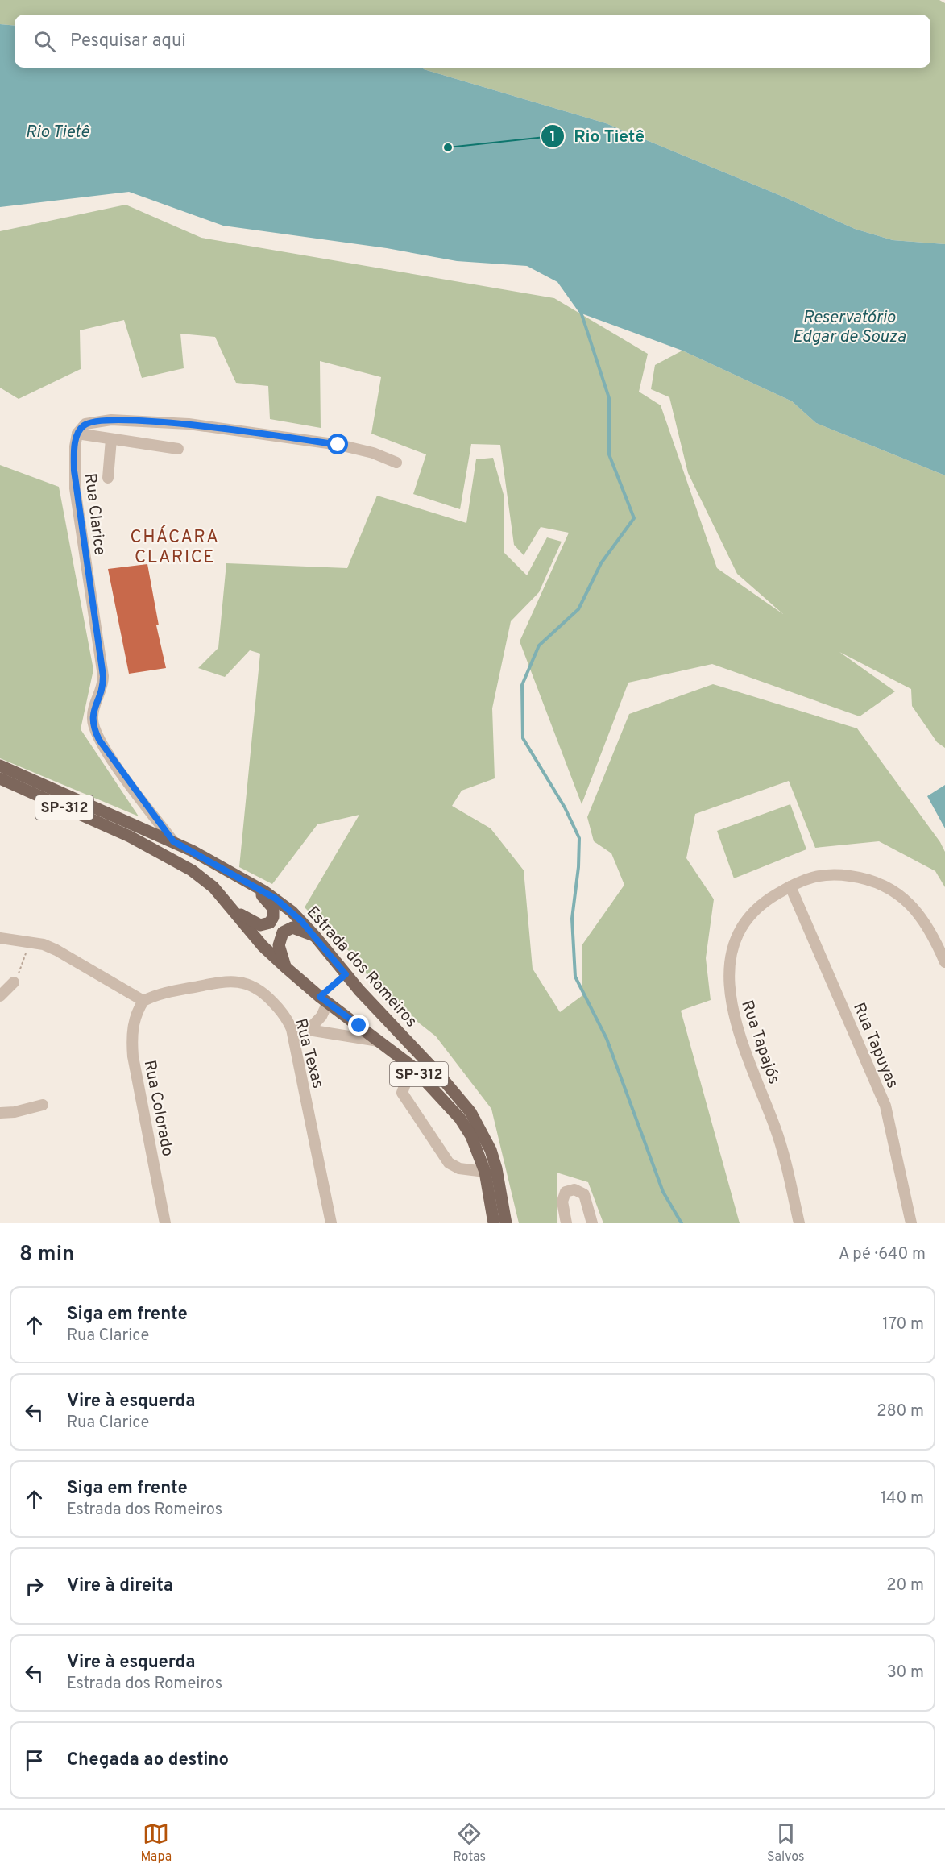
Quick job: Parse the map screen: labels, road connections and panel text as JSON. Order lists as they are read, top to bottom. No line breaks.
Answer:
{"streets":{"main road":["SP-312","Estrada dos Romeiros"],"street":["Rua Clarice","Rua Tapajós","Rua Tapuyas","Rua Texas","Rua Colorado"]},"crossings":[["Rua Clarice","Estrada dos Romeiros"],["Rua Tapajós","Rua Tapuyas"],["Rua Texas","Rua Colorado"]],"districts":["CHÁCARA CLARICE"],"water":["Rio Tietê","Reservatório Edgar de Souza"],"places":["Rio Tietê"],"page":{"search":"Pesquisar aqui","heading":["8 min","A pé · 640 m"],"list":[["Siga em frente","Rua Clarice","170 m"],["Vire à esquerda","Rua Clarice","280 m"],["Siga em frente","Estrada dos Romeiros","140 m"],["Vire à direita","20 m"],["Vire à esquerda","Estrada dos Romeiros","30 m"],"Chegada ao destino"],"nav":["Mapa","Rotas","Salvos"]}}
